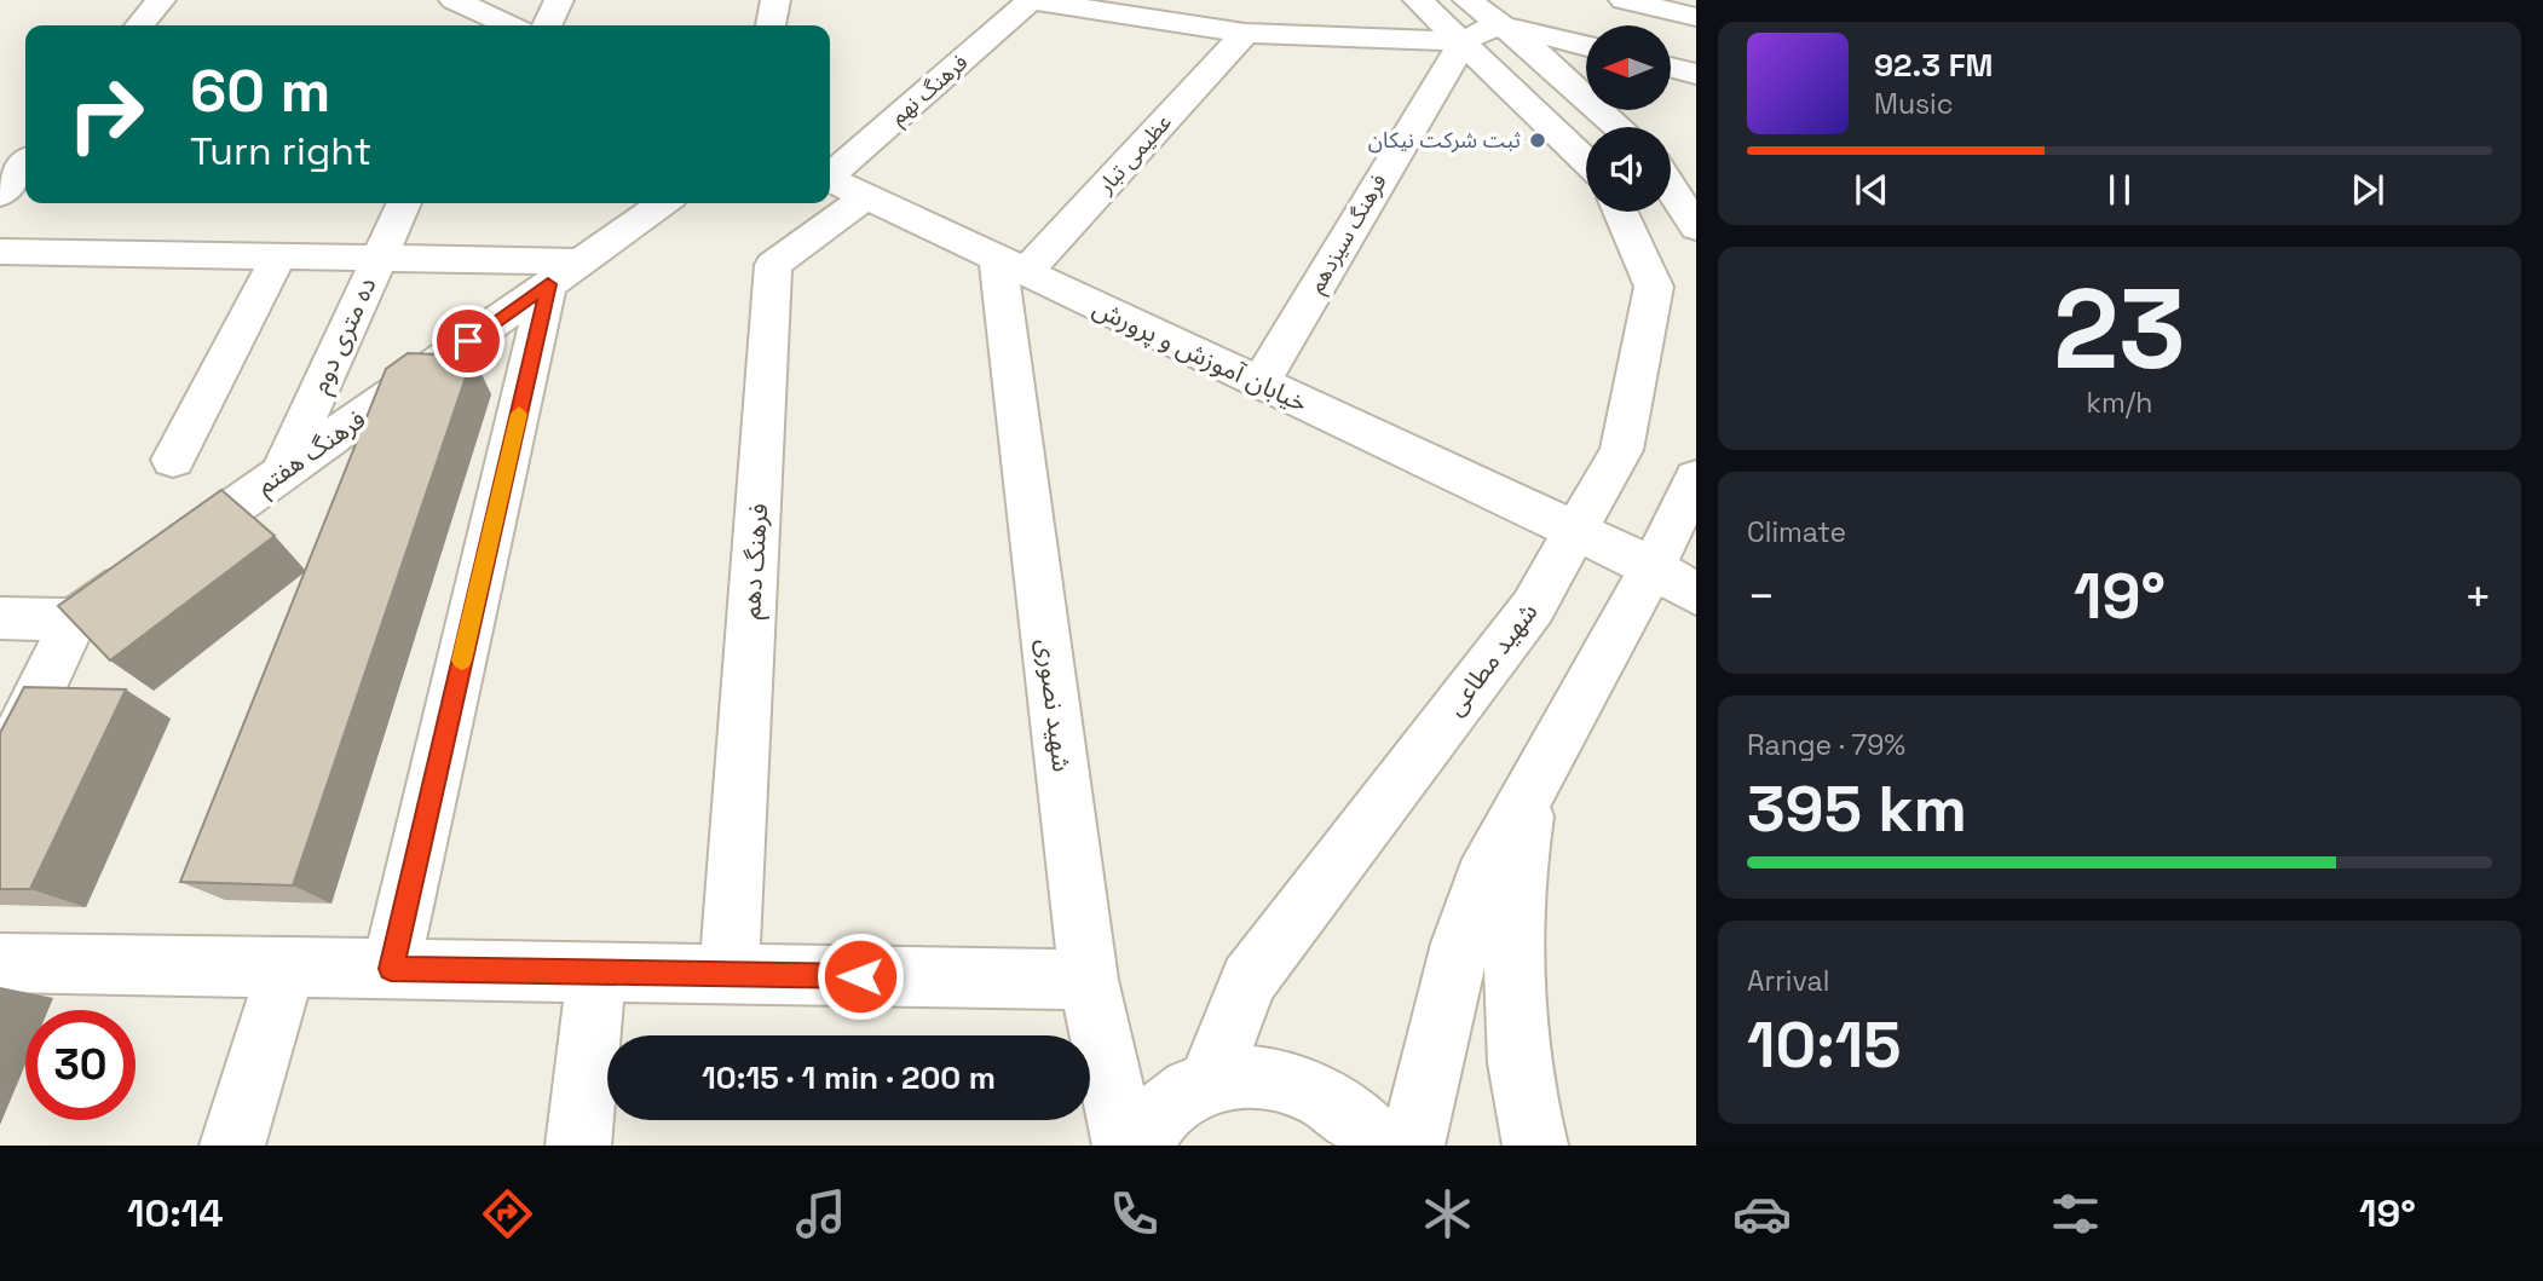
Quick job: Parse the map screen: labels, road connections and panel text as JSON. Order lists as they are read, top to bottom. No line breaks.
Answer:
{"streets":{"street":["فرهنگ نهم","عظیمی تبار","فرهنگ سیزدهم","ده متری دوم","خیابان آموزش و پرورش","فرهنگ هفتم","فرهنگ دهم","شهید مطاعی","شهید نصوری"]},"crossings":[["فرهنگ نهم","خیابان آموزش و پرورش"],["عظیمی تبار","خیابان آموزش و پرورش"],["عظیمی تبار","شهید نصوری"],["فرهنگ سیزدهم","خیابان آموزش و پرورش"],["ده متری دوم","فرهنگ هفتم"],["خیابان آموزش و پرورش","شهید مطاعی"],["خیابان آموزش و پرورش","شهید نصوری"]],"places":["ثبت شرکت نیکان"],"north":"left","page":{"turn":["60 m","Turn right"],"song":["92.3 FM","Music"],"tile":[["23","km/h"],"Climate",["Range · 79%","395 km"],["Arrival","10:15"]],"heat":["−","19°","+"],"limit":"30","trip":"10:15 · 1 min · 200 m","tabs":["10:14","19°"]}}
